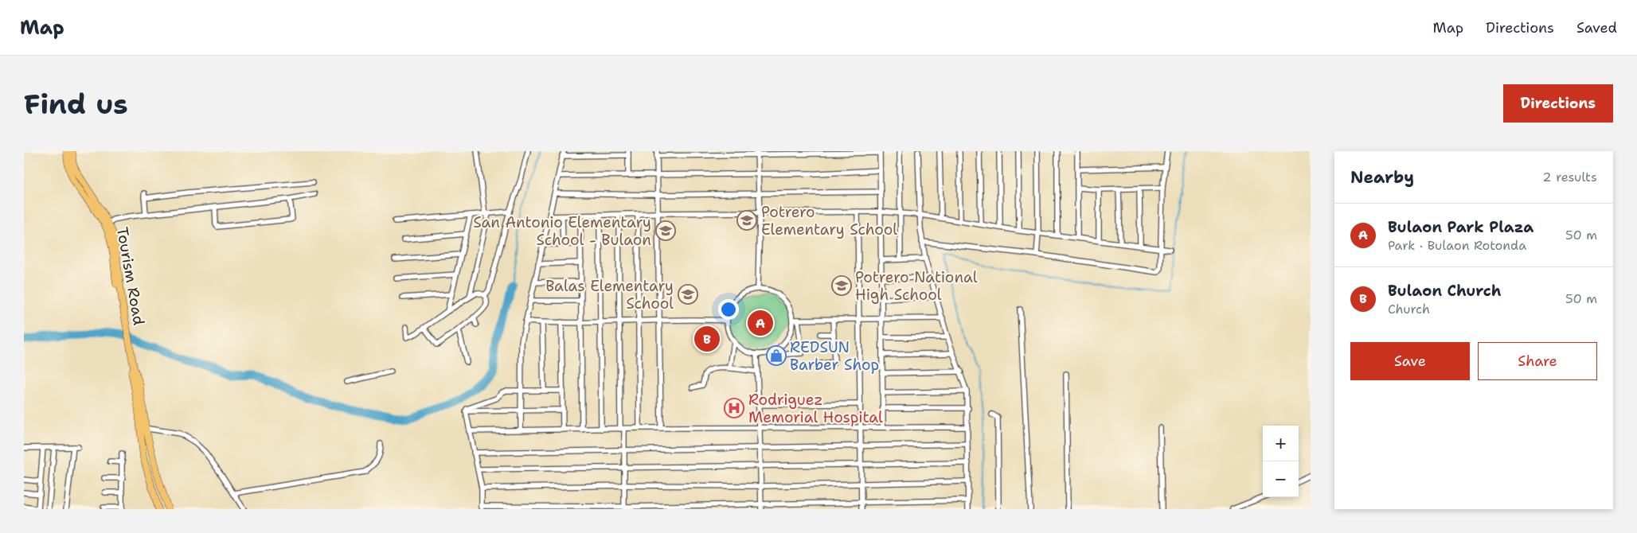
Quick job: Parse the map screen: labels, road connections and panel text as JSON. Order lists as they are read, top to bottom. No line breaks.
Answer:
{"streets":{"main road":["Tourism Road"]},"places":{"school or university":["Potrero Elementary School","San Antonio Elementary School - Bulaon","Potrero National High School","Balas Elementary School"],"shop":["REDSUN Barber Shop"],"hospital":["Rodriguez Memorial Hospital"]},"page":{"header":"Map","nav":["Map","Directions","Saved"],"buttons":["Directions",["Save","Share"]],"title":"Find us","heading":["Nearby","2 results"],"list":[{"mark":"A","name":"Bulaon Park Plaza","note":"Park · Bulaon Rotonda","value":"50 m"},{"mark":"B","name":"Bulaon Church","note":"Church","value":"50 m"}],"pins":["A","B"],"map_buttons":["+","−"]}}
